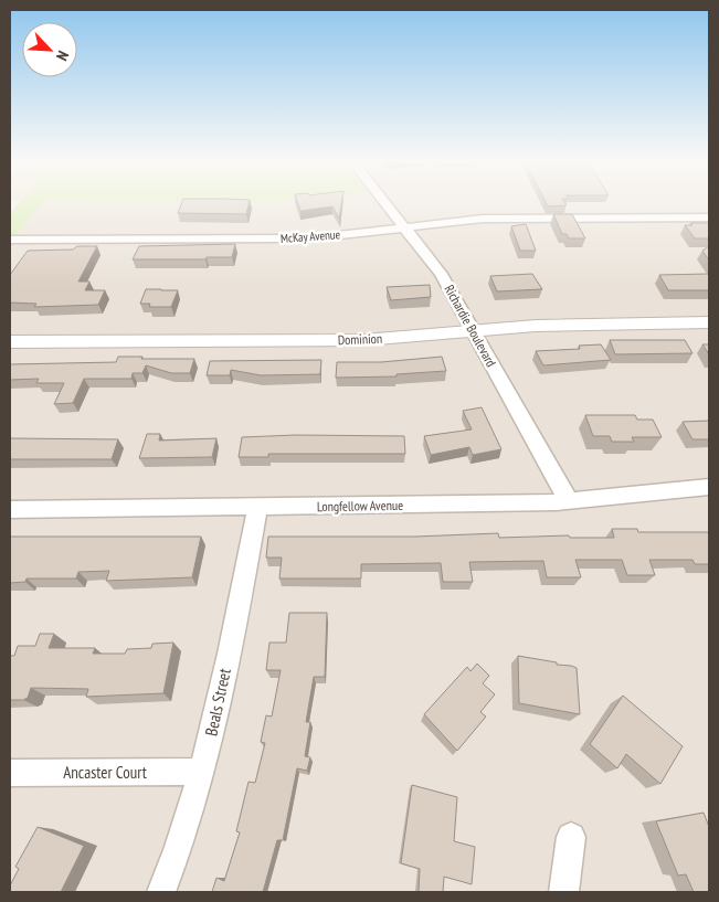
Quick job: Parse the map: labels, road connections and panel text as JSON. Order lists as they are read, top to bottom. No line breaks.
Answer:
{"streets":{"street":["McKay Avenue","Richardie Boulevard","Dominion","Longfellow Avenue","Beals Street","Ancaster Court"]},"crossings":[["McKay Avenue","Richardie Boulevard"],["Richardie Boulevard","Dominion"],["Richardie Boulevard","Longfellow Avenue"],["Longfellow Avenue","Beals Street"],["Beals Street","Ancaster Court"]],"north":"bottom right"}
